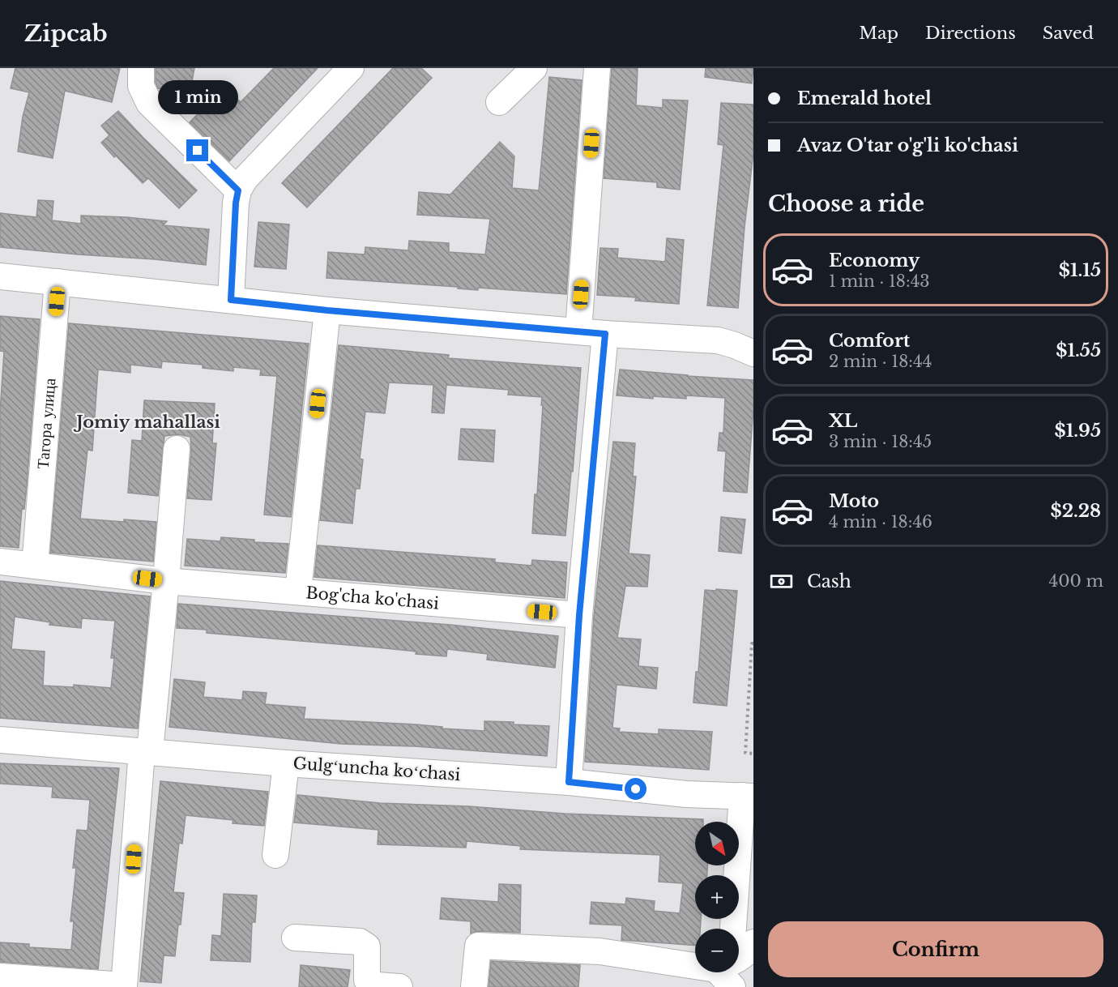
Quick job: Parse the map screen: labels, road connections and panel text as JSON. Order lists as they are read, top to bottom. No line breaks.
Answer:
{"streets":{"street":["Тагора улица","Bog'cha ko'chasi","Gulgʻuncha koʻchasi"]},"crossings":[["Тагора улица","Bog'cha ko'chasi"]],"districts":["Jomiy mahallasi"],"north":"bottom right","page":{"header":"Zipcab","nav":["Map","Directions","Saved"],"banner":["Emerald hotel","Avaz O'tar o'g'li ko'chasi"],"bubble":"1 min","heading":"Choose a ride","list":[{"name":"Economy","note":"1 min · 18:43","value":"$1.15"},{"name":"Comfort","note":"2 min · 18:44","value":"$1.55"},{"name":"XL","note":"3 min · 18:45","value":"$1.95"},{"name":"Moto","note":"4 min · 18:46","value":"$2.28"}],"pay":["Cash","400 m"],"map_buttons":["+","−"],"buttons":"Confirm"}}
